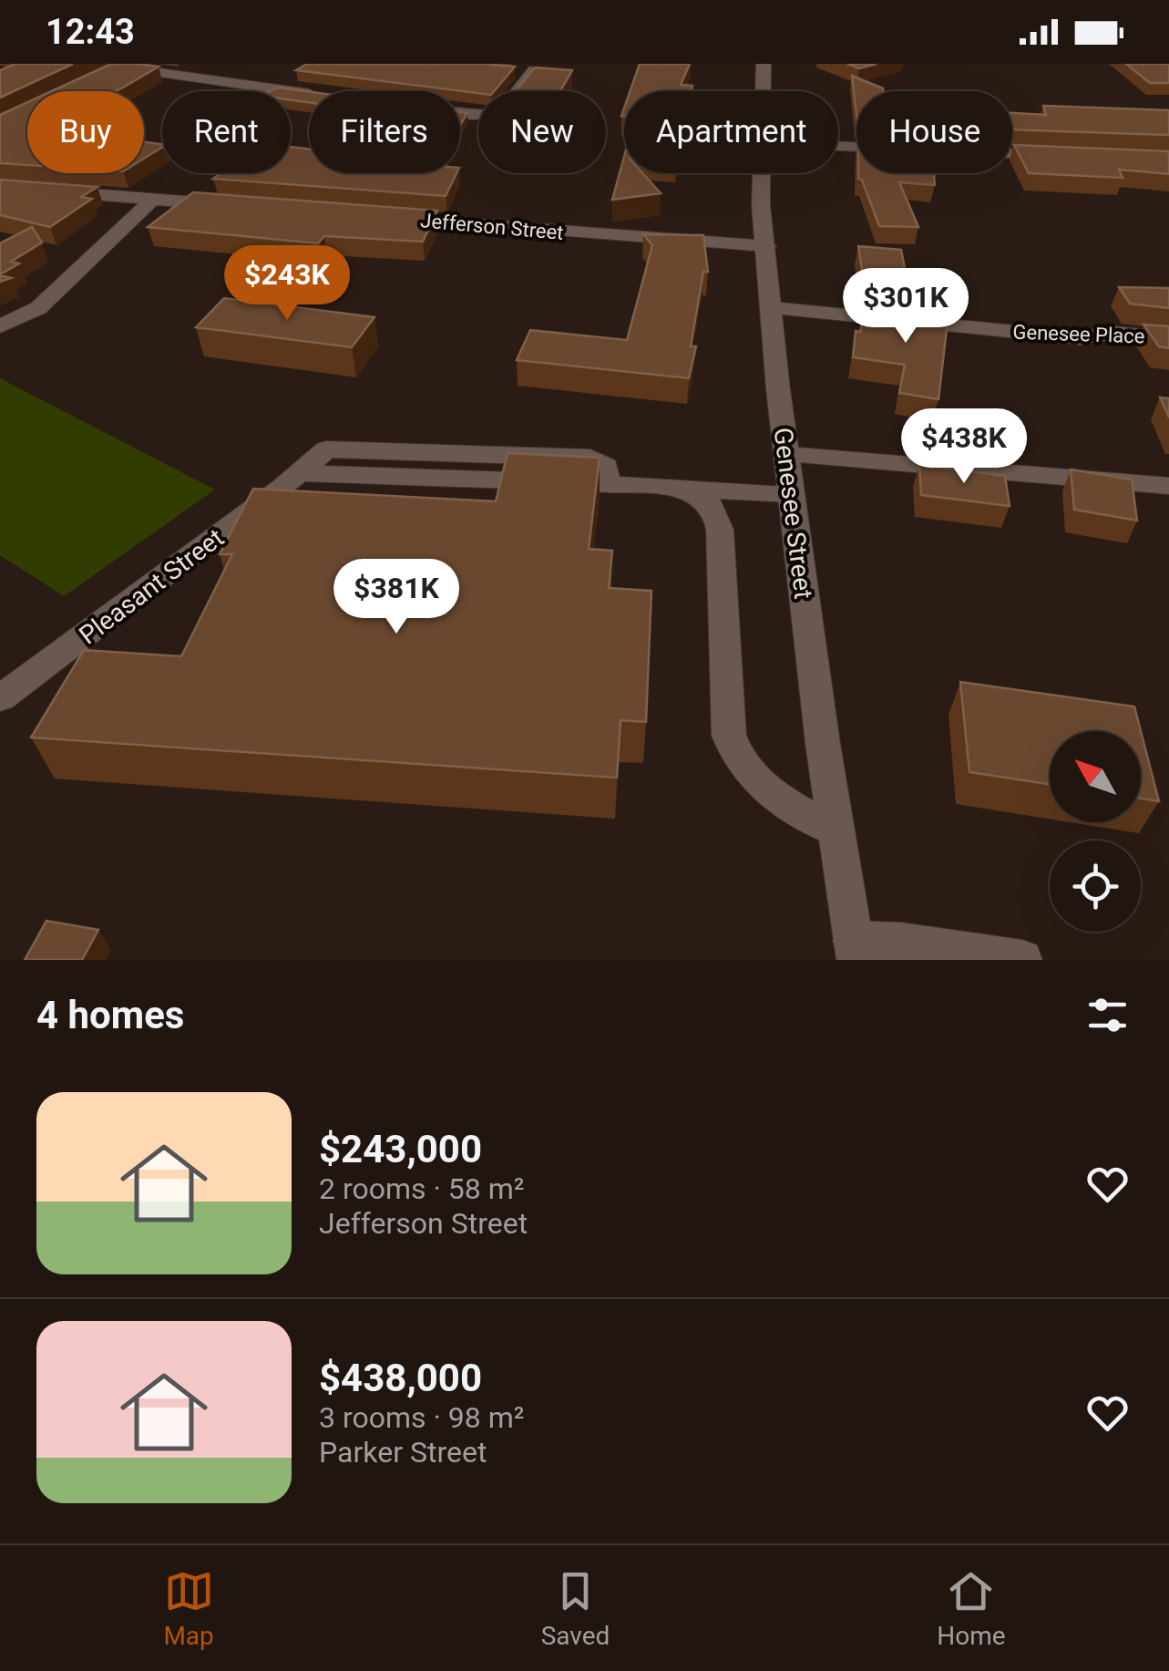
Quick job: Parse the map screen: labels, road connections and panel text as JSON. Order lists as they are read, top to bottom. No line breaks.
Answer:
{"streets":{"street":["Jefferson Street","Genesee Place","Genesee Street","Pleasant Street"]},"crossings":[["Jefferson Street","Genesee Street"],["Genesee Place","Genesee Street"],["Genesee Street","Pleasant Street"]],"north":"top left","page":{"status":"12:43","chip":["Buy","Rent","Filters","New","Apartment","House"],"price":["$243K","$301K","$438K","$381K"],"heading":"4 homes","list":[{"name":"$243,000","note":"2 rooms · 58 m² · Jefferson Street"},{"name":"$438,000","note":"3 rooms · 98 m² · Parker Street"}],"tabs":["Map","Saved","Home"]}}
